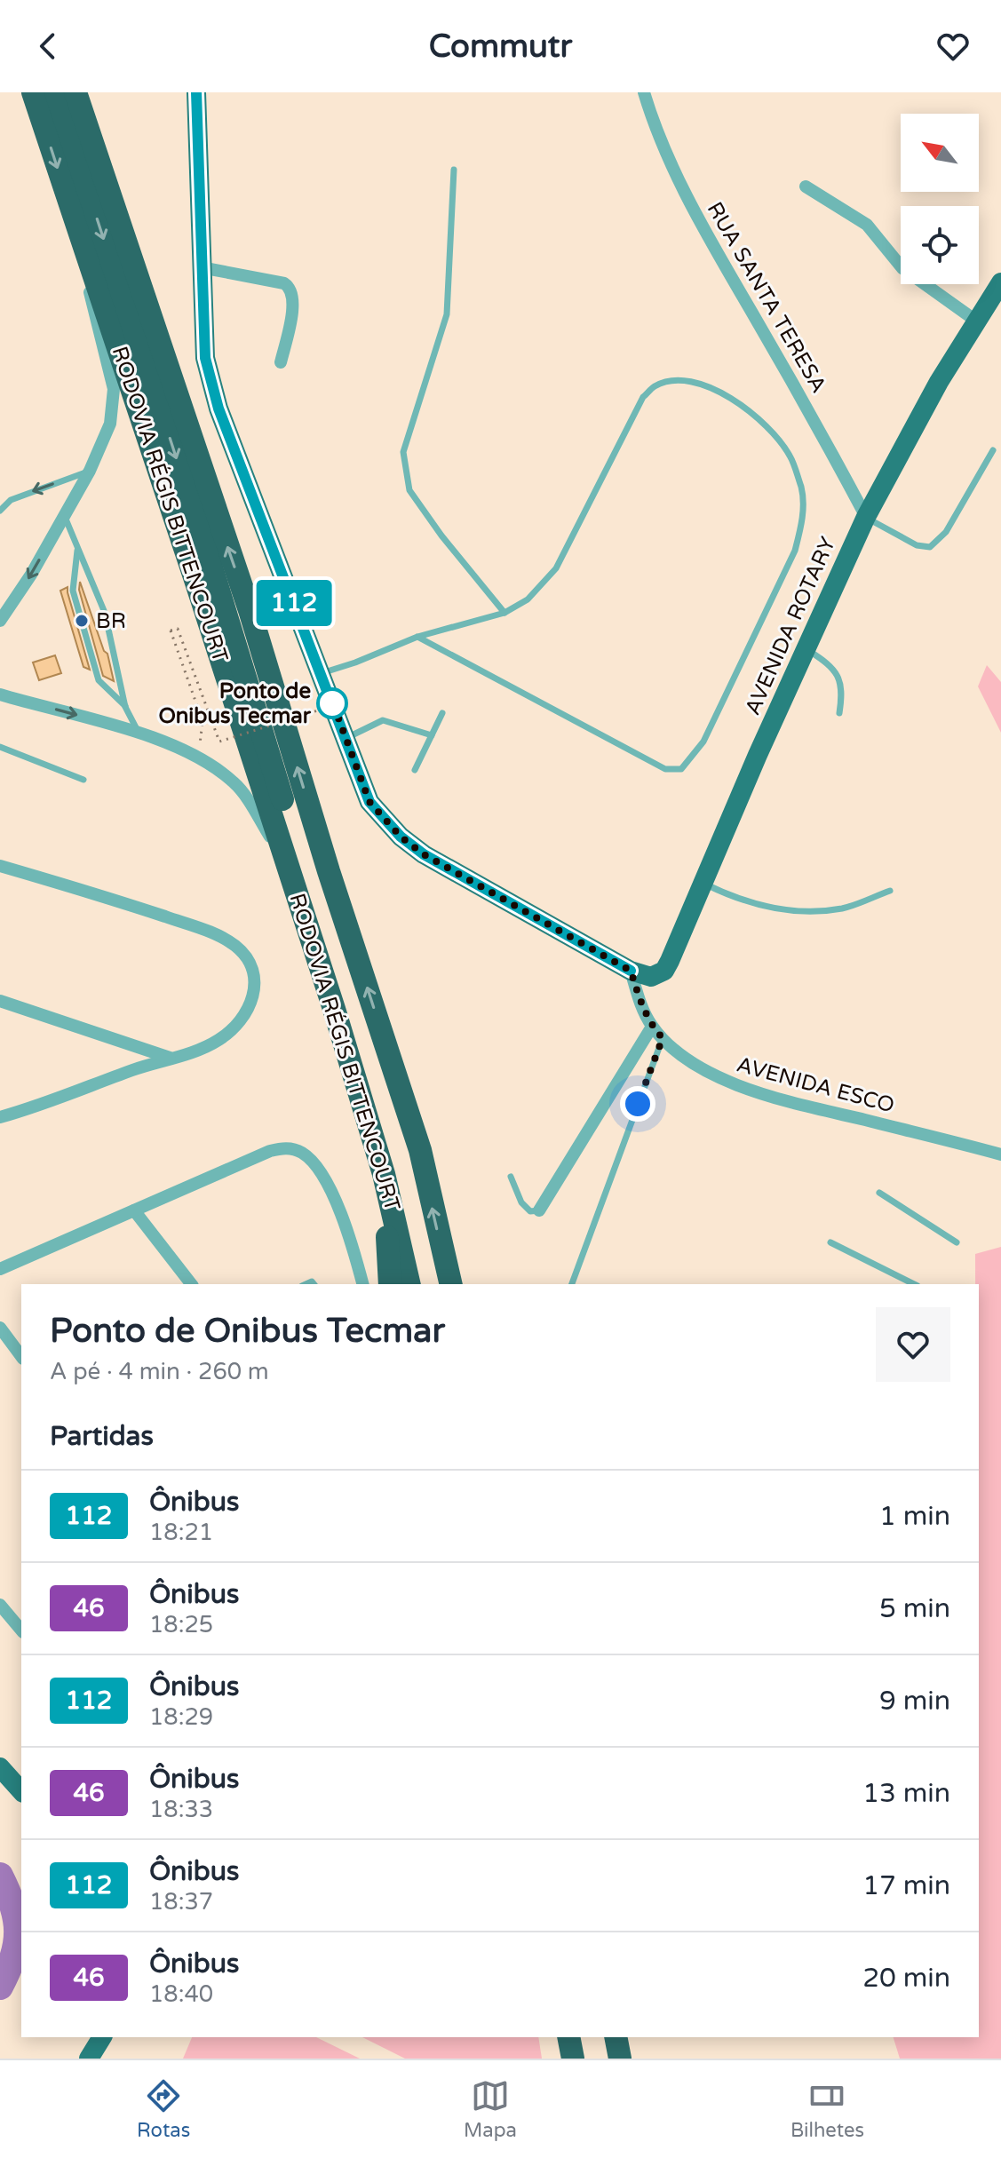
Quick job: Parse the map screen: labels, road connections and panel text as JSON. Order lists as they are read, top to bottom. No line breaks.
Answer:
{"streets":{"highway":["RODOVIA RÉGIS BITTENCOURT"],"main road":["AVENIDA ROTARY"],"street":["RUA SANTA TERESA","AVENIDA ESCO"]},"crossings":[["RUA SANTA TERESA","AVENIDA ROTARY"],["AVENIDA ROTARY","AVENIDA ESCO"]],"places":["BR","Ponto de Onibus Tecmar"],"lines":["bus line 112"],"north":"top left","page":{"header":"Commutr","on_map":"112","heading":[["Ponto de Onibus Tecmar","A pé · 4 min · 260 m"],"Partidas"],"list":[{"mark":"112","name":"Ônibus","note":"18:21","value":"1 min"},{"mark":"46","name":"Ônibus","note":"18:25","value":"5 min"},{"mark":"112","name":"Ônibus","note":"18:29","value":"9 min"},{"mark":"46","name":"Ônibus","note":"18:33","value":"13 min"},{"mark":"112","name":"Ônibus","note":"18:37","value":"17 min"},{"mark":"46","name":"Ônibus","note":"18:40","value":"20 min"}],"tabs":["Rotas","Mapa","Bilhetes"]}}
